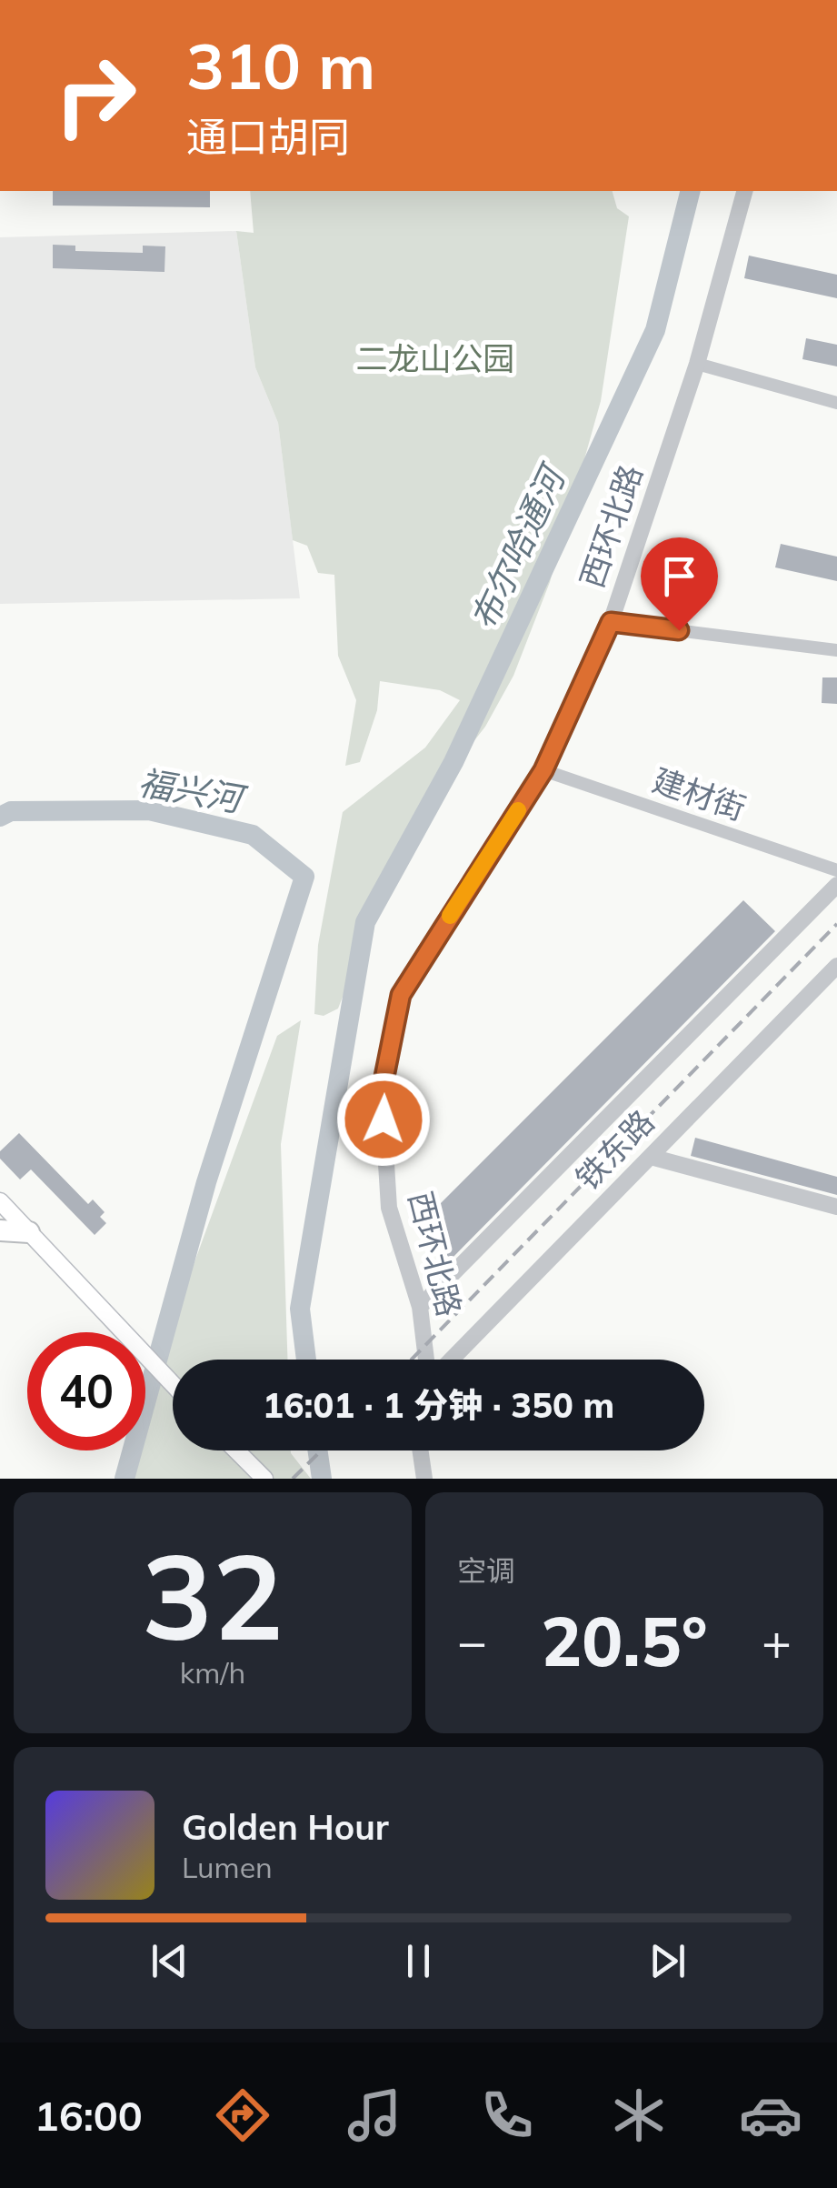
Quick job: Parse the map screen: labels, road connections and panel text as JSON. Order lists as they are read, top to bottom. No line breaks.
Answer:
{"streets":{"street":["西环北路","建材街","铁东路"]},"crossings":[["西环北路","建材街"]],"water":["布尔哈通河","福兴河"],"parks":["二龙山公园"],"page":{"turn":["310 m","通口胡同"],"limit":"40","trip":"16:01 · 1 分钟 · 350 m","tile":[["32","km/h"],"空调"],"heat":["−","20.5°","+"],"song":["Golden Hour","Lumen"],"tabs":"16:00"}}
